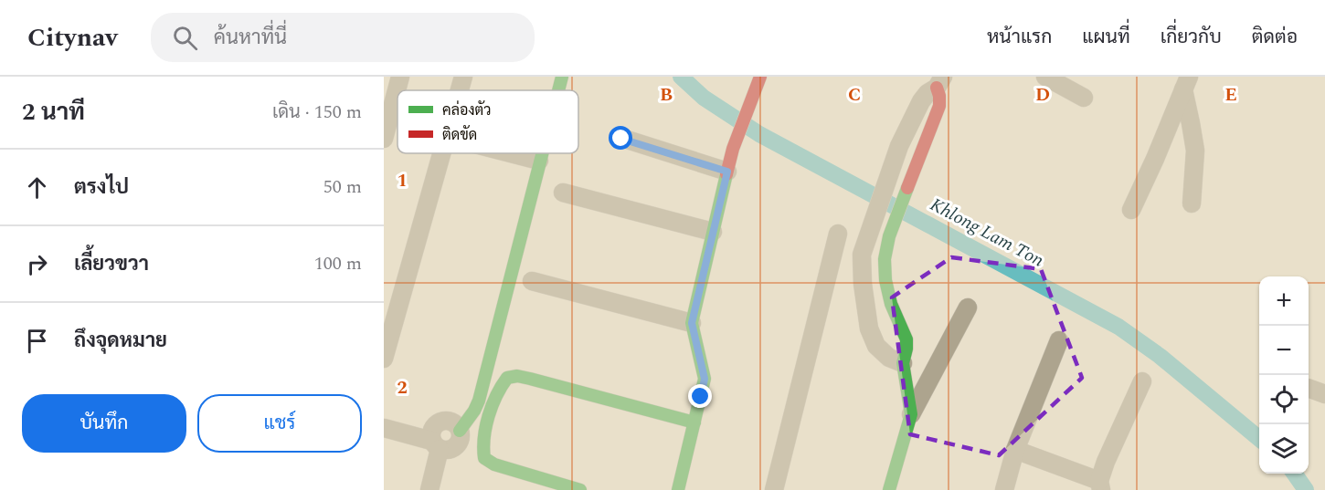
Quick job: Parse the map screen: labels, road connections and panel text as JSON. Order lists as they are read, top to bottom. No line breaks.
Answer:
{"water":["Khlong Lam Ton"],"legend":["คล่องตัว","ติดขัด"],"page":{"header":"Citynav","search":"ค้นหาที่นี่","nav":["หน้าแรก","แผนที่","เกี่ยวกับ","ติดต่อ"],"heading":["2 นาที","เดิน · 150 m"],"list":[["ตรงไป","50 m"],["เลี้ยวขวา","100 m"],"ถึงจุดหมาย"],"map_buttons":["+","−"],"buttons":["บันทึก","แชร์"]},"grid":{"columns":["B","C","D","E"],"rows":["1","2"]}}
